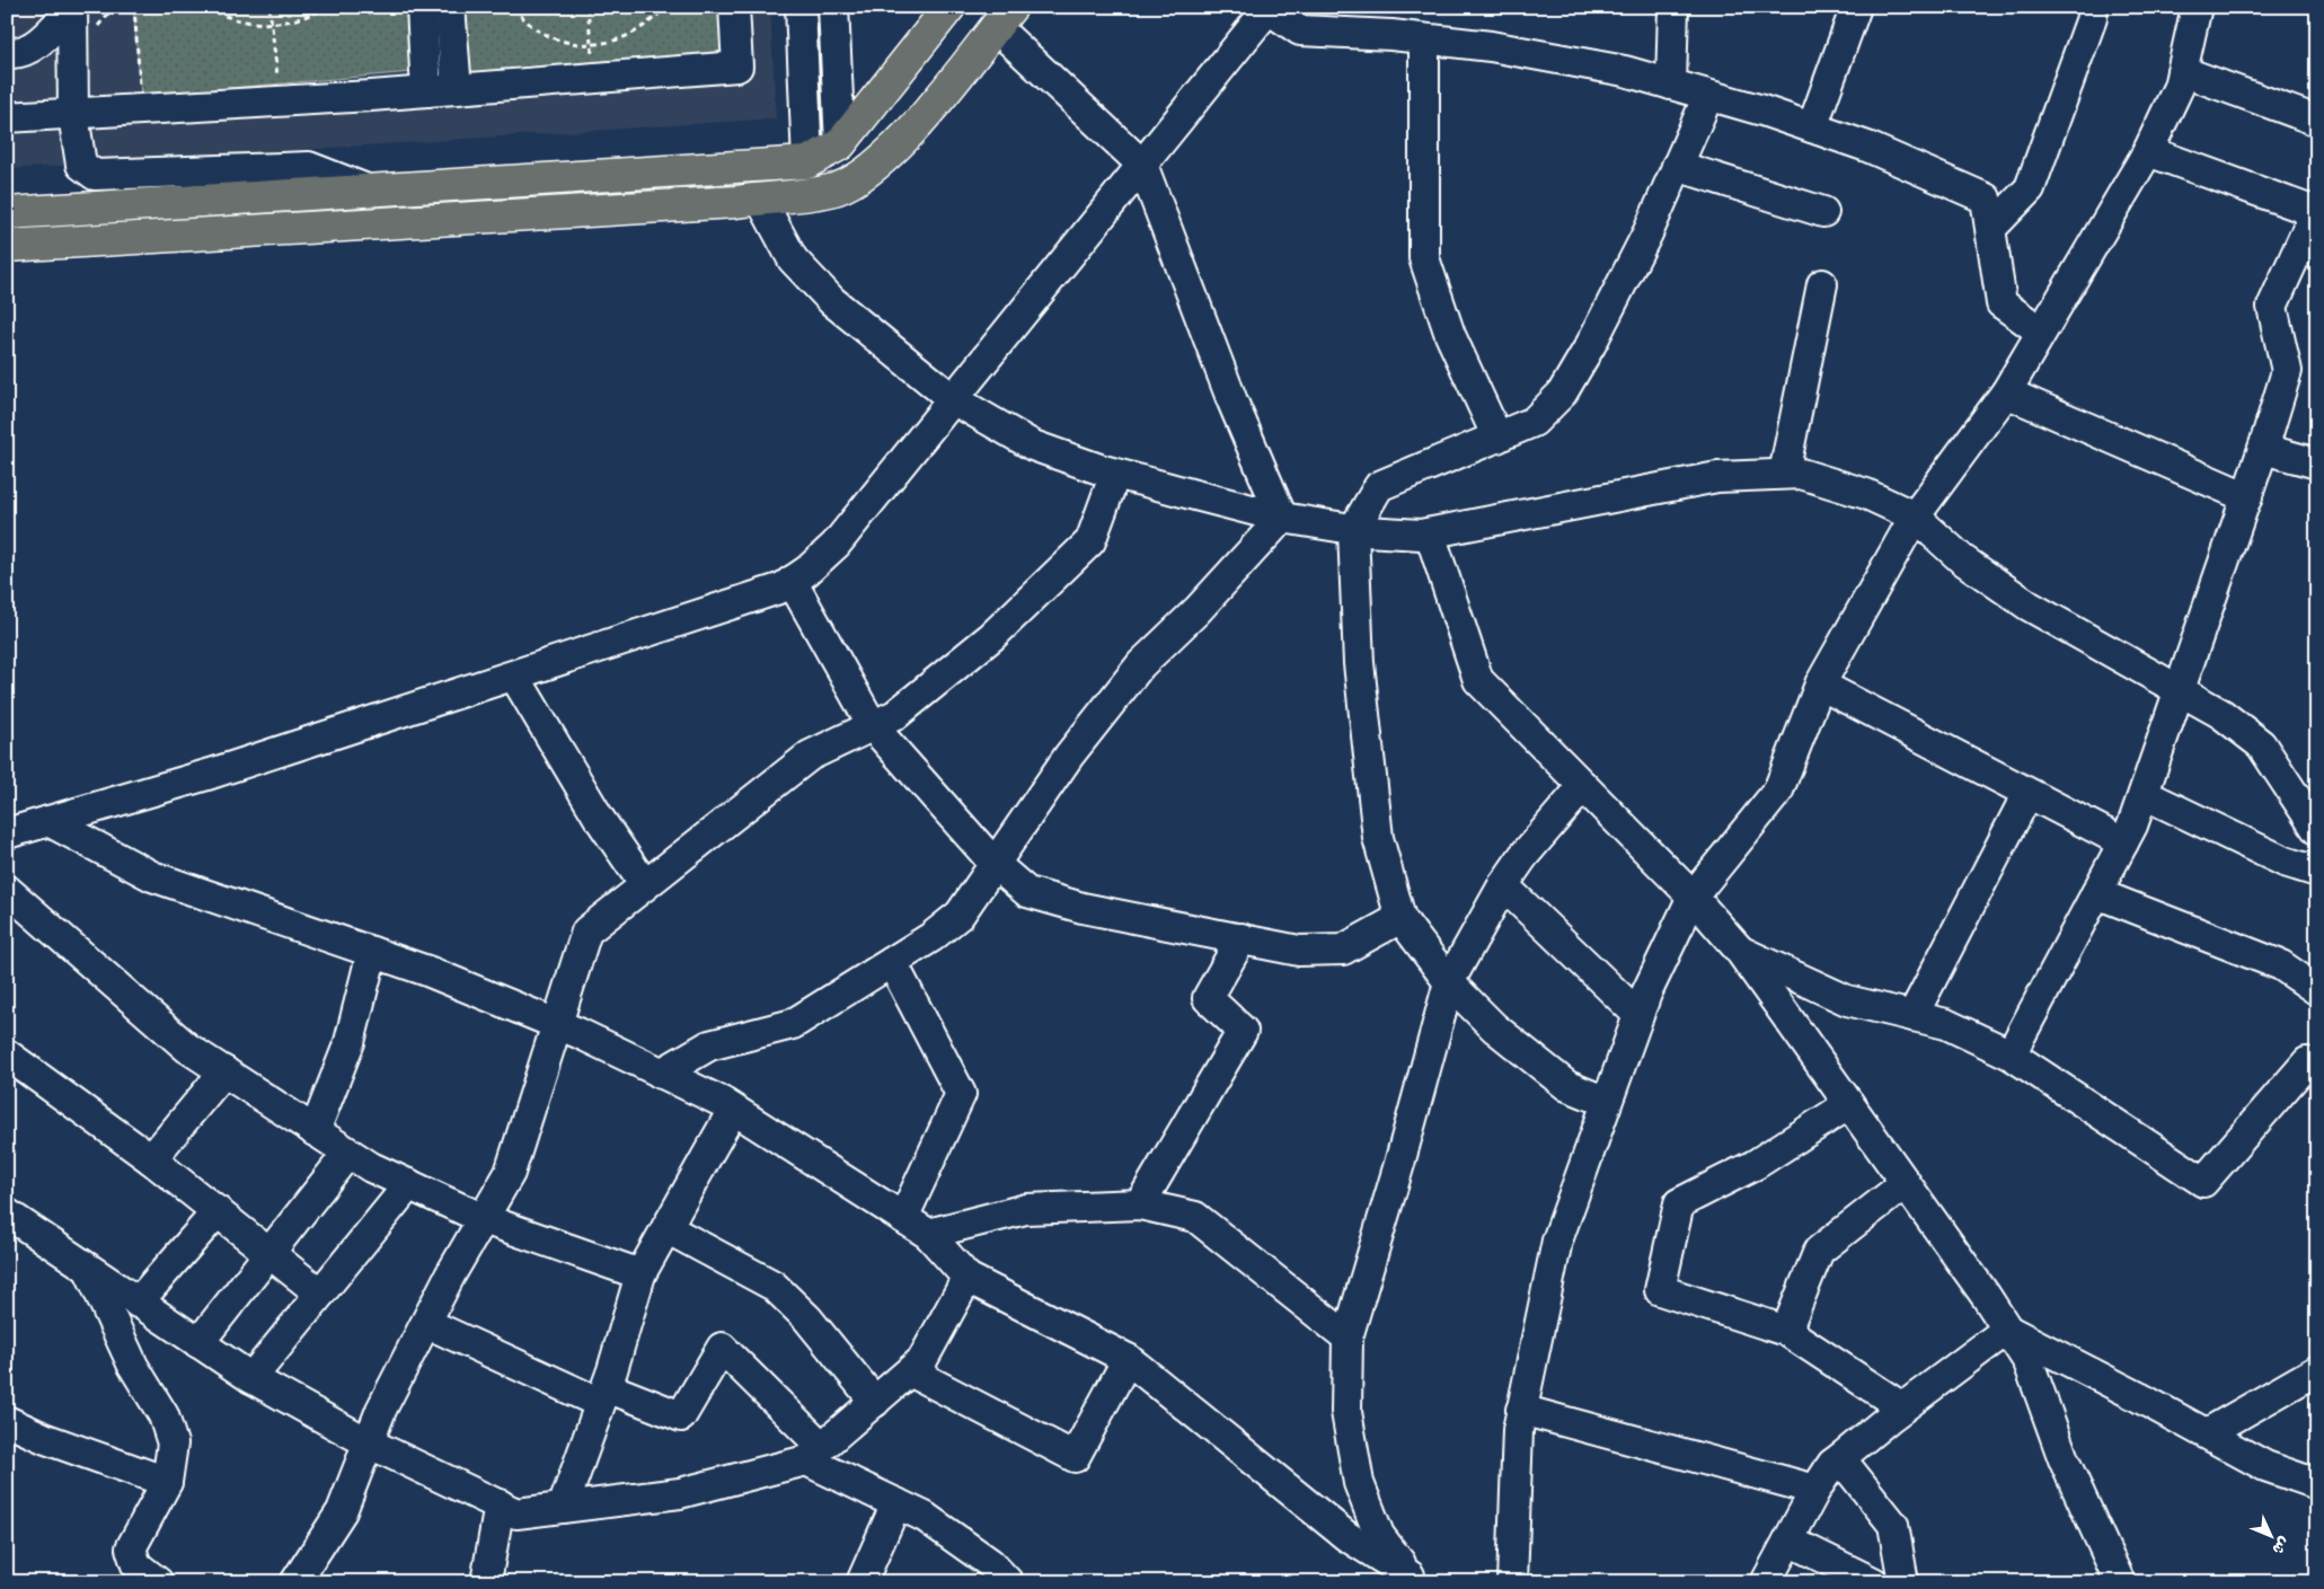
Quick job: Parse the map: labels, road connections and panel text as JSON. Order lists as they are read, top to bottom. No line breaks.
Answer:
{"north":"bottom right"}
